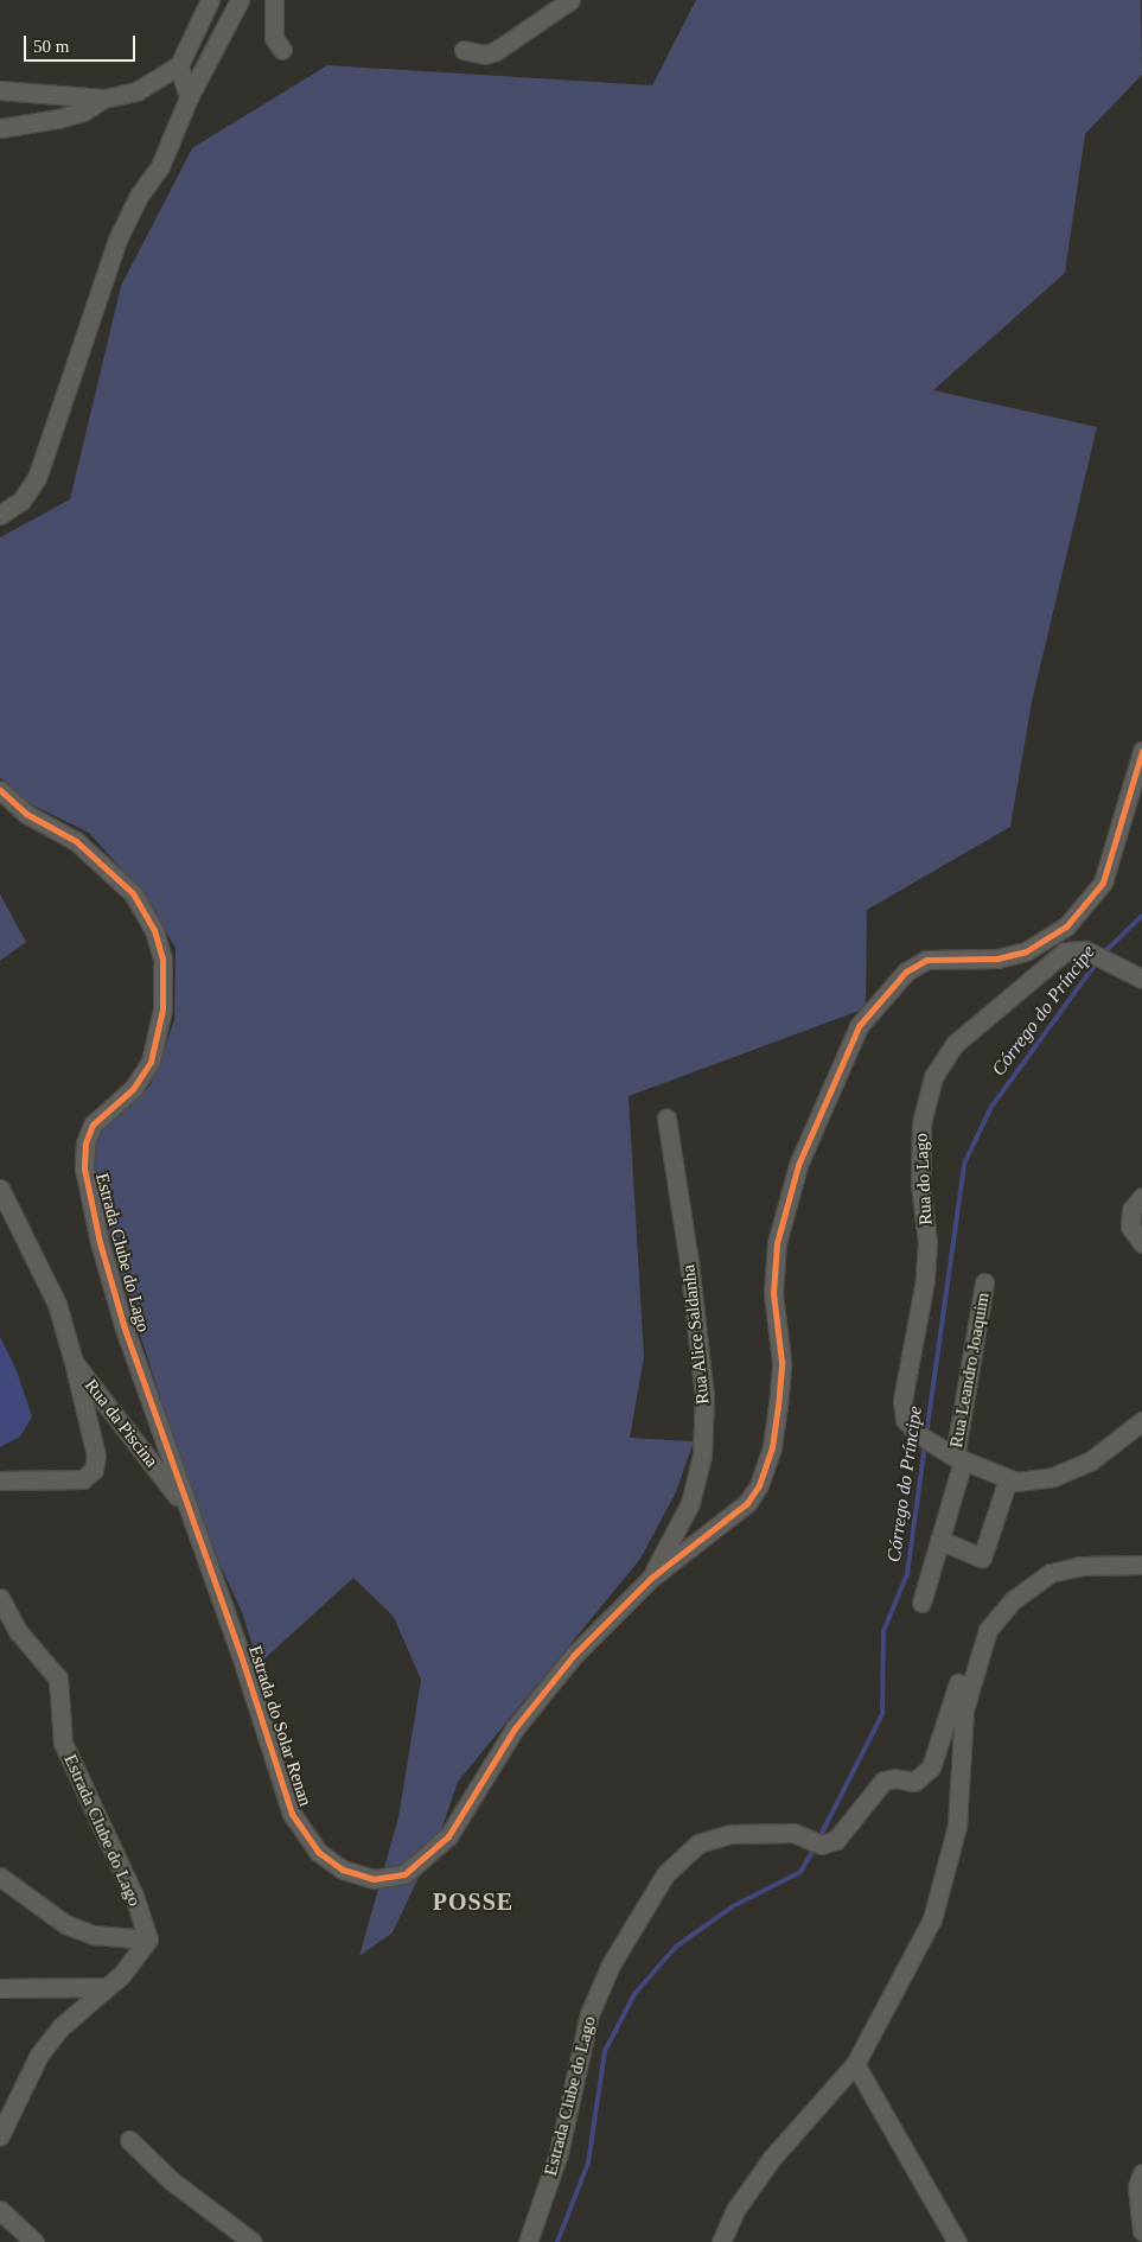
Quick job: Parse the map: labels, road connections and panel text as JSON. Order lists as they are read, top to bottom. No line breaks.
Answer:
{"streets":{"street":["Rua do Lago","Estrada Clube do Lago","Rua Alice Saldanha","Rua Leandro Joaquim","Rua da Piscina","Estrada do Solar Renan"]},"crossings":[["Rua do Lago","Rua Leandro Joaquim"],["Estrada Clube do Lago","Estrada do Solar Renan"],["Rua Alice Saldanha","Estrada do Solar Renan"],["Rua da Piscina","Estrada do Solar Renan"]],"districts":["POSSE"],"water":["Córrego do Príncipe"],"scale_bar":"50 m"}
